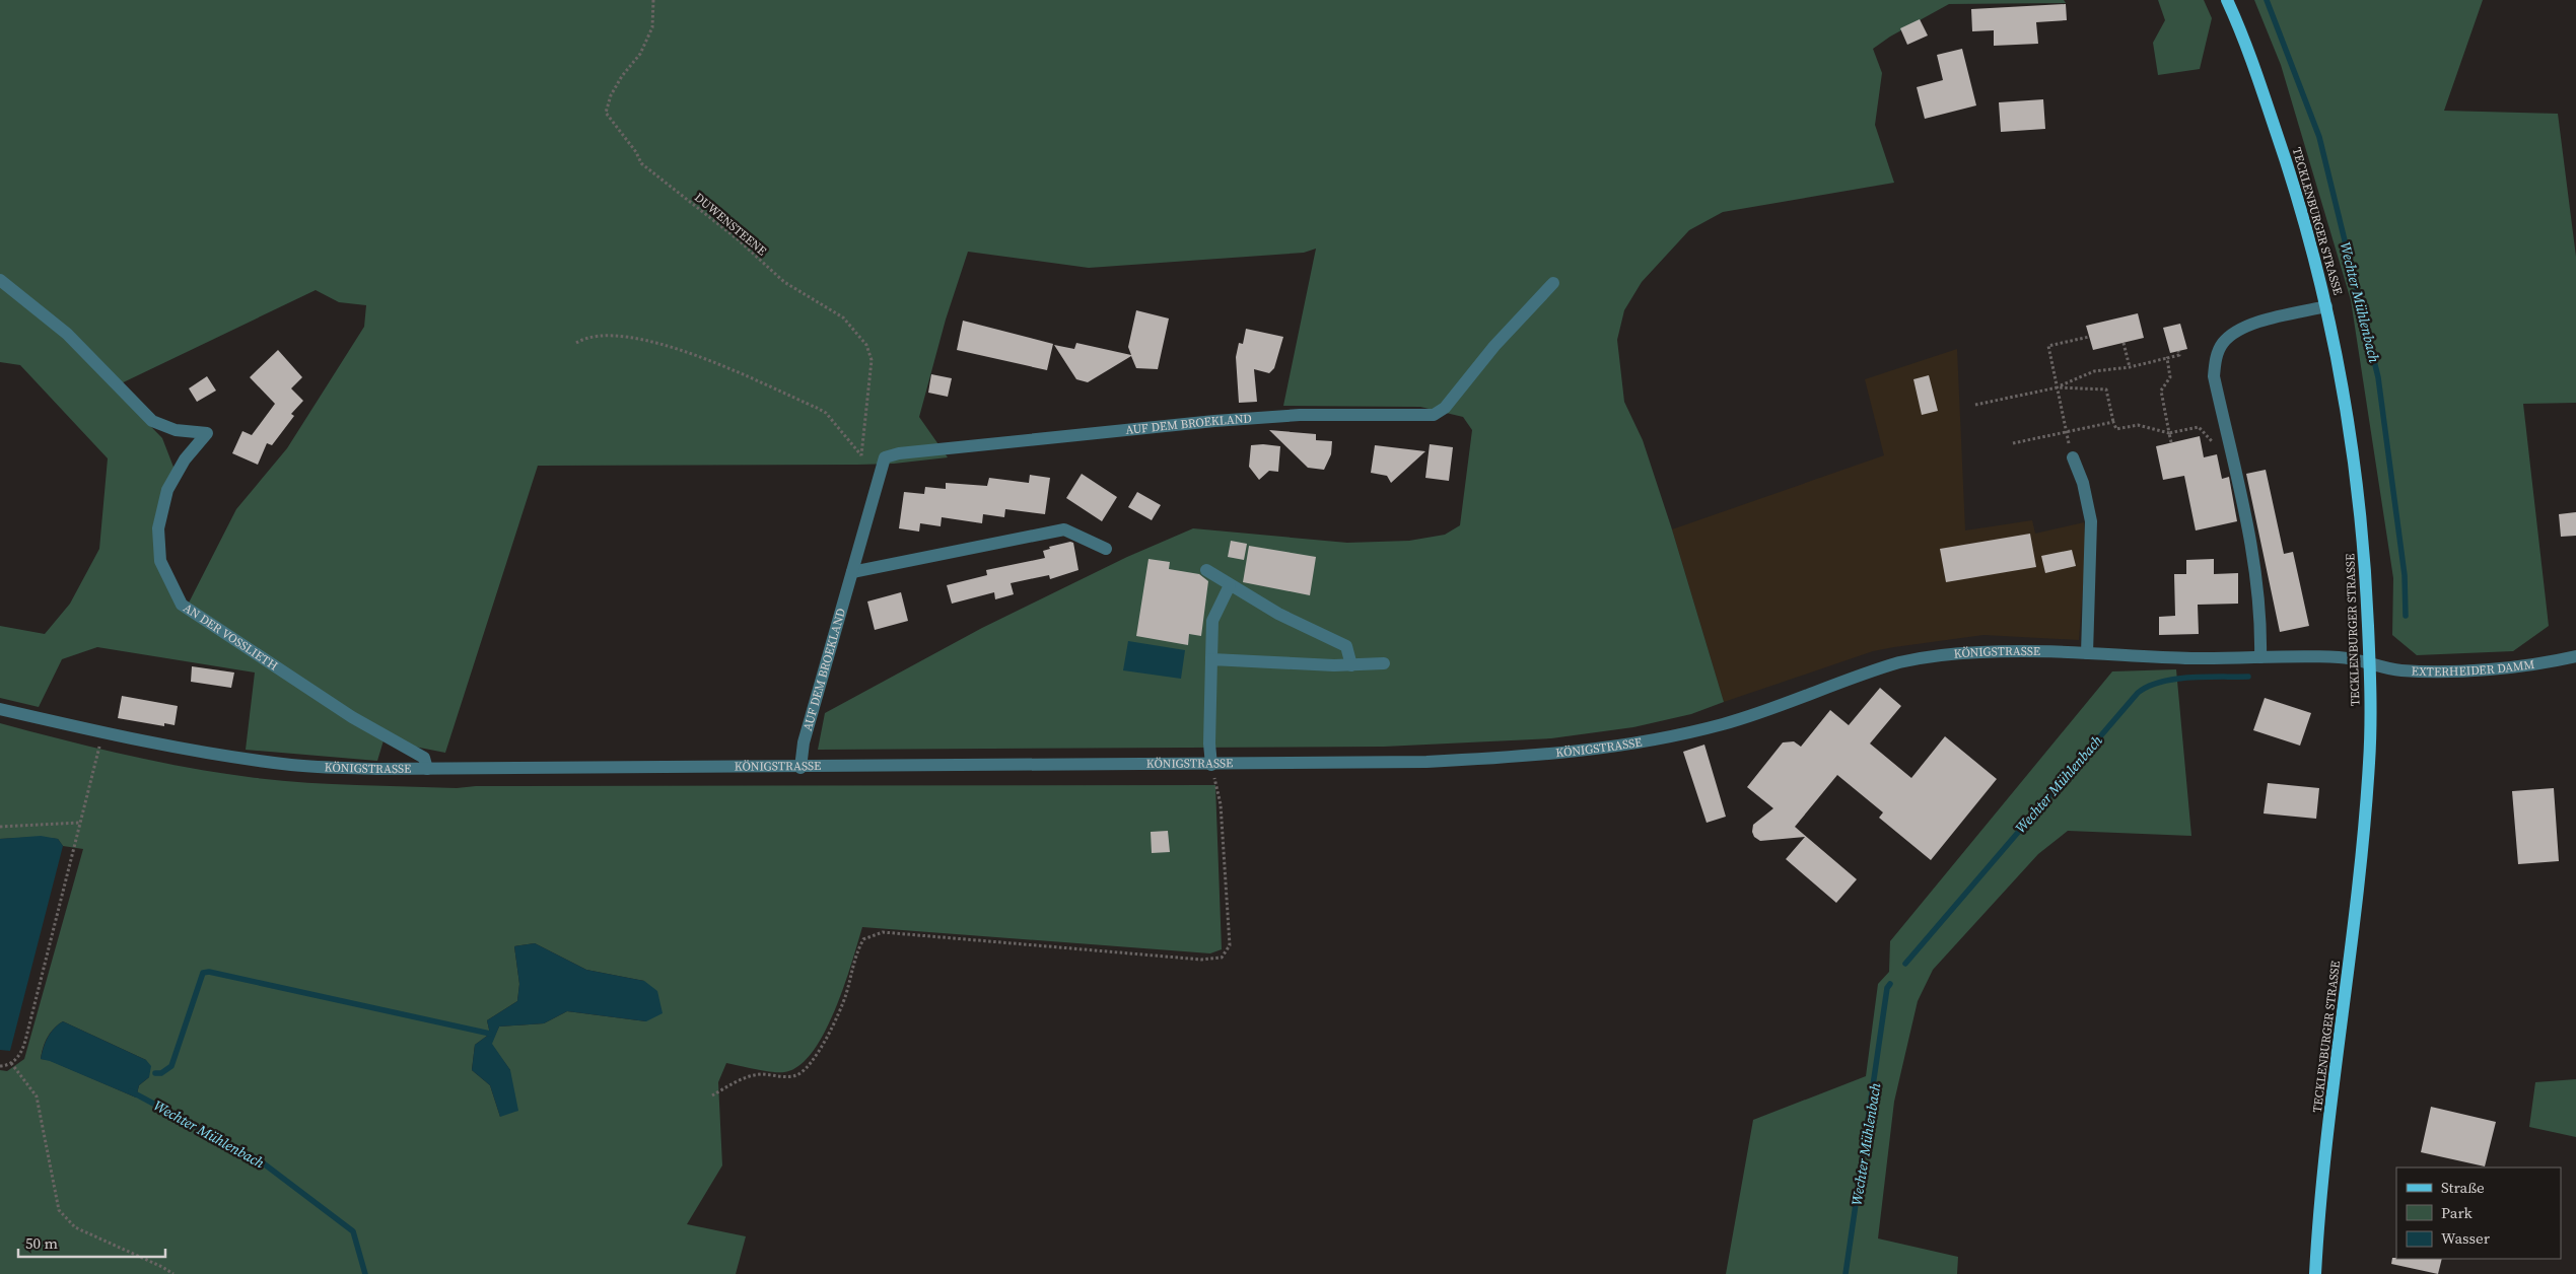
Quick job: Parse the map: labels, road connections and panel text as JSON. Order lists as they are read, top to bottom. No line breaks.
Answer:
{"streets":{"main road":["TECKLENBURGER STRASSE"],"street":["AUF DEM BROEKLAND","AN DER VOSSLIETH","KÖNIGSTRASSE","EXTERHEIDER DAMM"],"path":["DUWENSTEENE"]},"crossings":[["TECKLENBURGER STRASSE","KÖNIGSTRASSE"],["TECKLENBURGER STRASSE","EXTERHEIDER DAMM"],["AUF DEM BROEKLAND","KÖNIGSTRASSE"],["AN DER VOSSLIETH","KÖNIGSTRASSE"],["KÖNIGSTRASSE","EXTERHEIDER DAMM"]],"water":["Wechter Mühlenbach"],"legend":["Straße","Park","Wasser"],"scale_bar":"50 m"}
